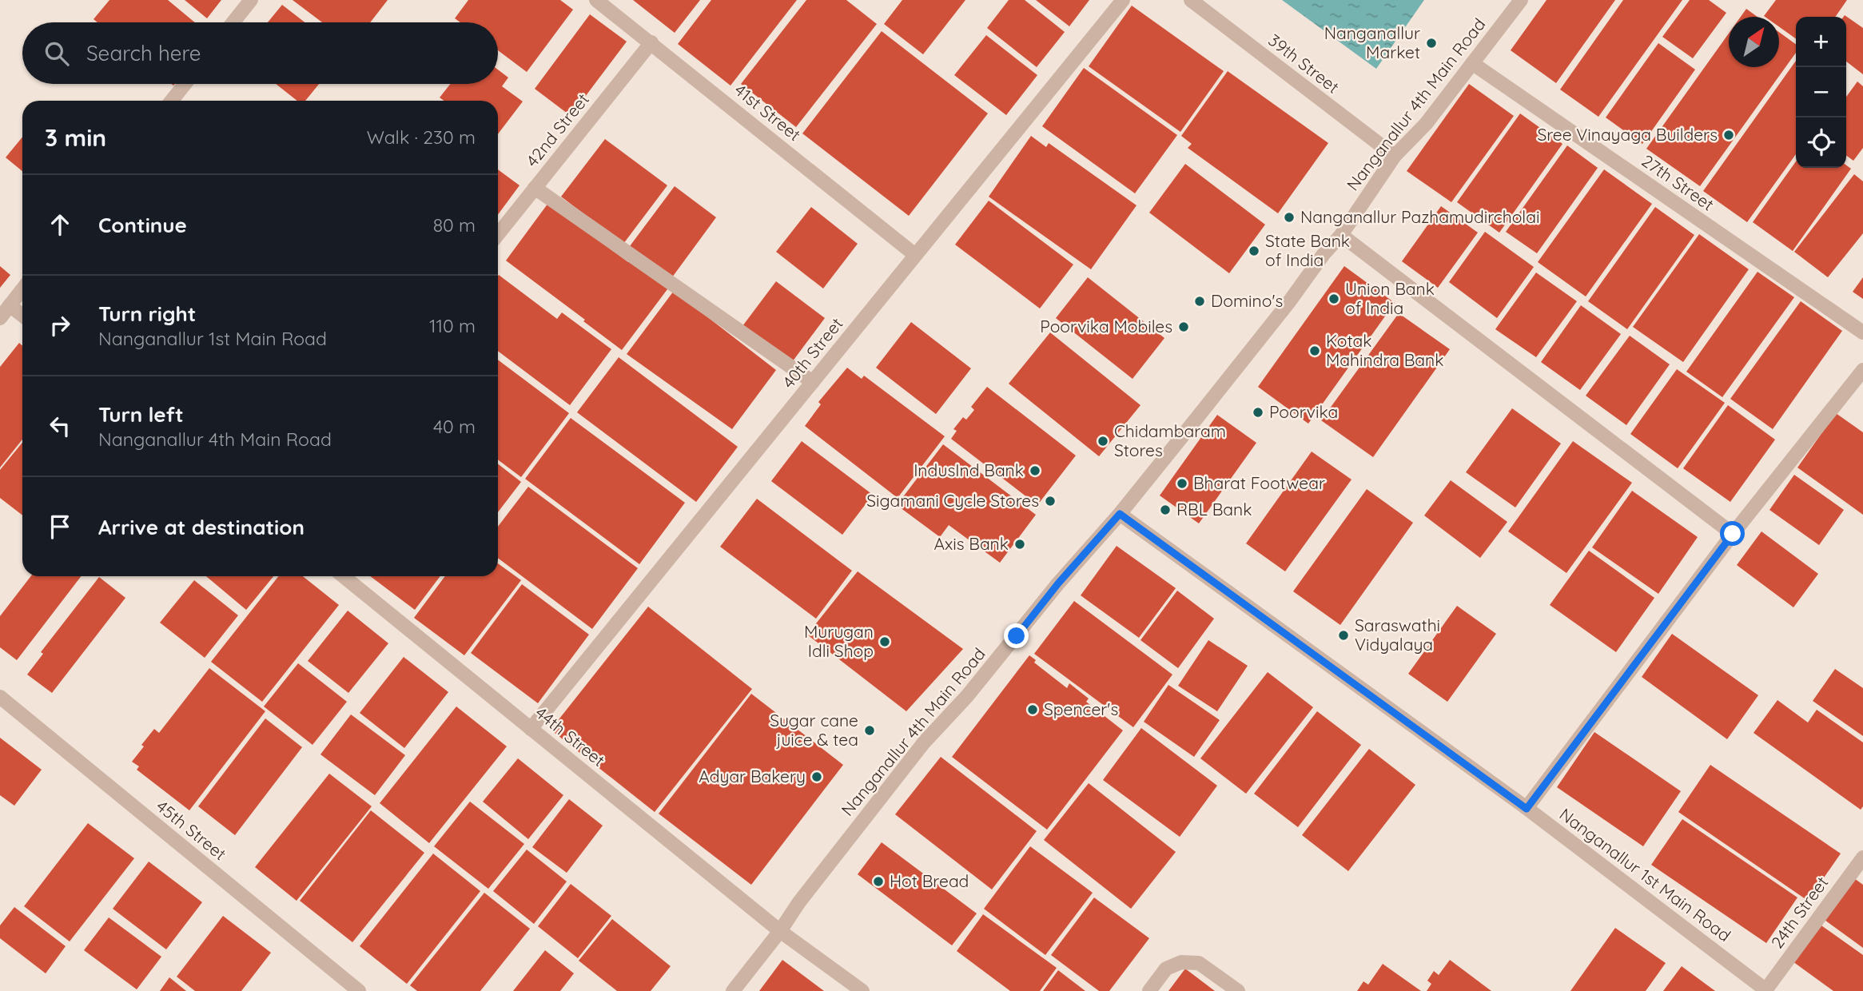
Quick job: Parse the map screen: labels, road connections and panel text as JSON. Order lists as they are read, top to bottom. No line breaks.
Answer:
{"streets":{"street":["39th Street","Nanganallur 4th Main Road","41st Street","42nd Street","27th Street","40th Street","44th Street","45th Street","Nanganallur 1st Main Road","24th Street"]},"crossings":[["39th Street","Nanganallur 4th Main Road"],["Nanganallur 4th Main Road","27th Street"],["Nanganallur 4th Main Road","44th Street"],["Nanganallur 4th Main Road","Nanganallur 1st Main Road"],["41st Street","42nd Street"],["41st Street","40th Street"],["40th Street","44th Street"],["Nanganallur 1st Main Road","24th Street"]],"places":["Nanganallur Market","Sree Vinayaga Builders","Nanganallur Pazhamudircholai","State Bank of India","Union Bank of India","Domino's","Poorvika Mobiles","Kotak Mahindra Bank","Poorvika","Chidambaram Stores","IndusInd Bank","Bharat Footwear","Sigamani Cycle Stores","RBL Bank","Axis Bank","Saraswathi Vidyalaya","Murugan Idli Shop","Spencer's","Sugar cane juice & tea","Adyar Bakery","Hot Bread"],"north":"top right","page":{"map_buttons":["+","−"],"search":"Search here","heading":["3 min","Walk · 230 m"],"list":[["Continue","80 m"],["Turn right","Nanganallur 1st Main Road","110 m"],["Turn left","Nanganallur 4th Main Road","40 m"],"Arrive at destination"]}}
